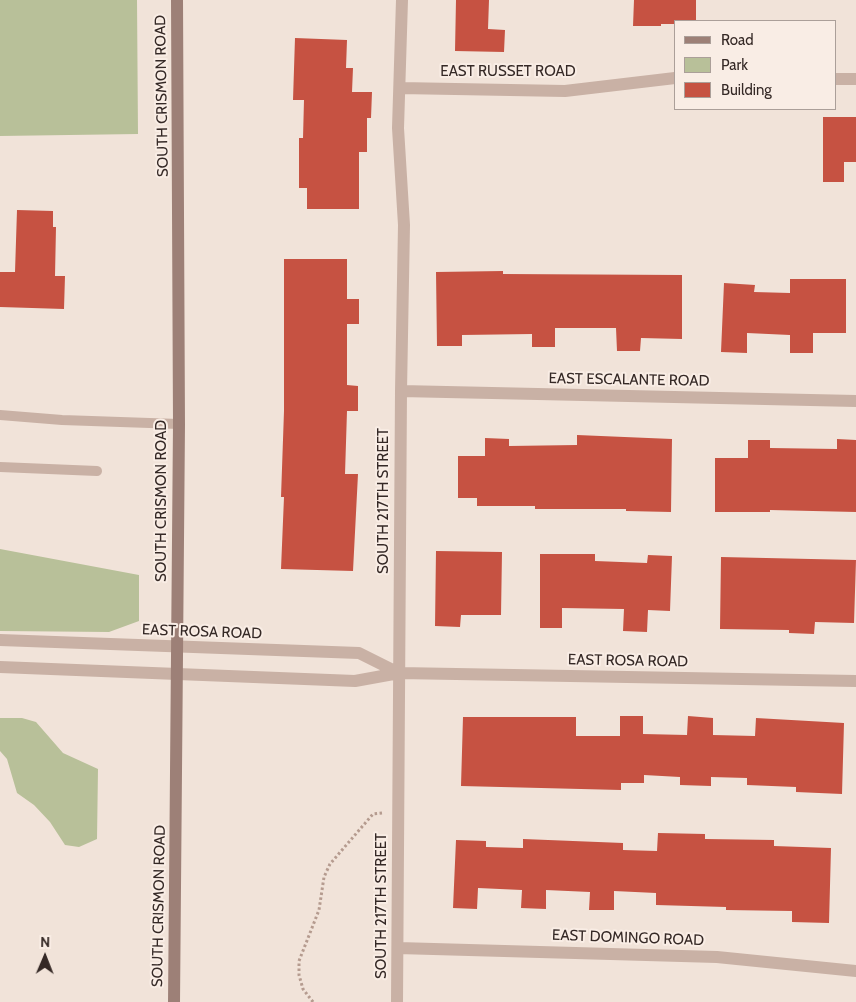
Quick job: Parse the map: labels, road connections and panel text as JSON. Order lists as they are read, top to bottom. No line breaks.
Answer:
{"streets":{"street":["EAST RUSSET ROAD","SOUTH CRISMON ROAD","EAST ESCALANTE ROAD","SOUTH 217TH STREET","EAST ROSA ROAD","EAST DOMINGO ROAD"]},"crossings":[["EAST RUSSET ROAD","SOUTH 217TH STREET"],["SOUTH CRISMON ROAD","EAST ROSA ROAD"],["EAST ESCALANTE ROAD","SOUTH 217TH STREET"],["SOUTH 217TH STREET","EAST ROSA ROAD"],["SOUTH 217TH STREET","EAST DOMINGO ROAD"]],"legend":["Road","Park","Building"],"north":"top"}
